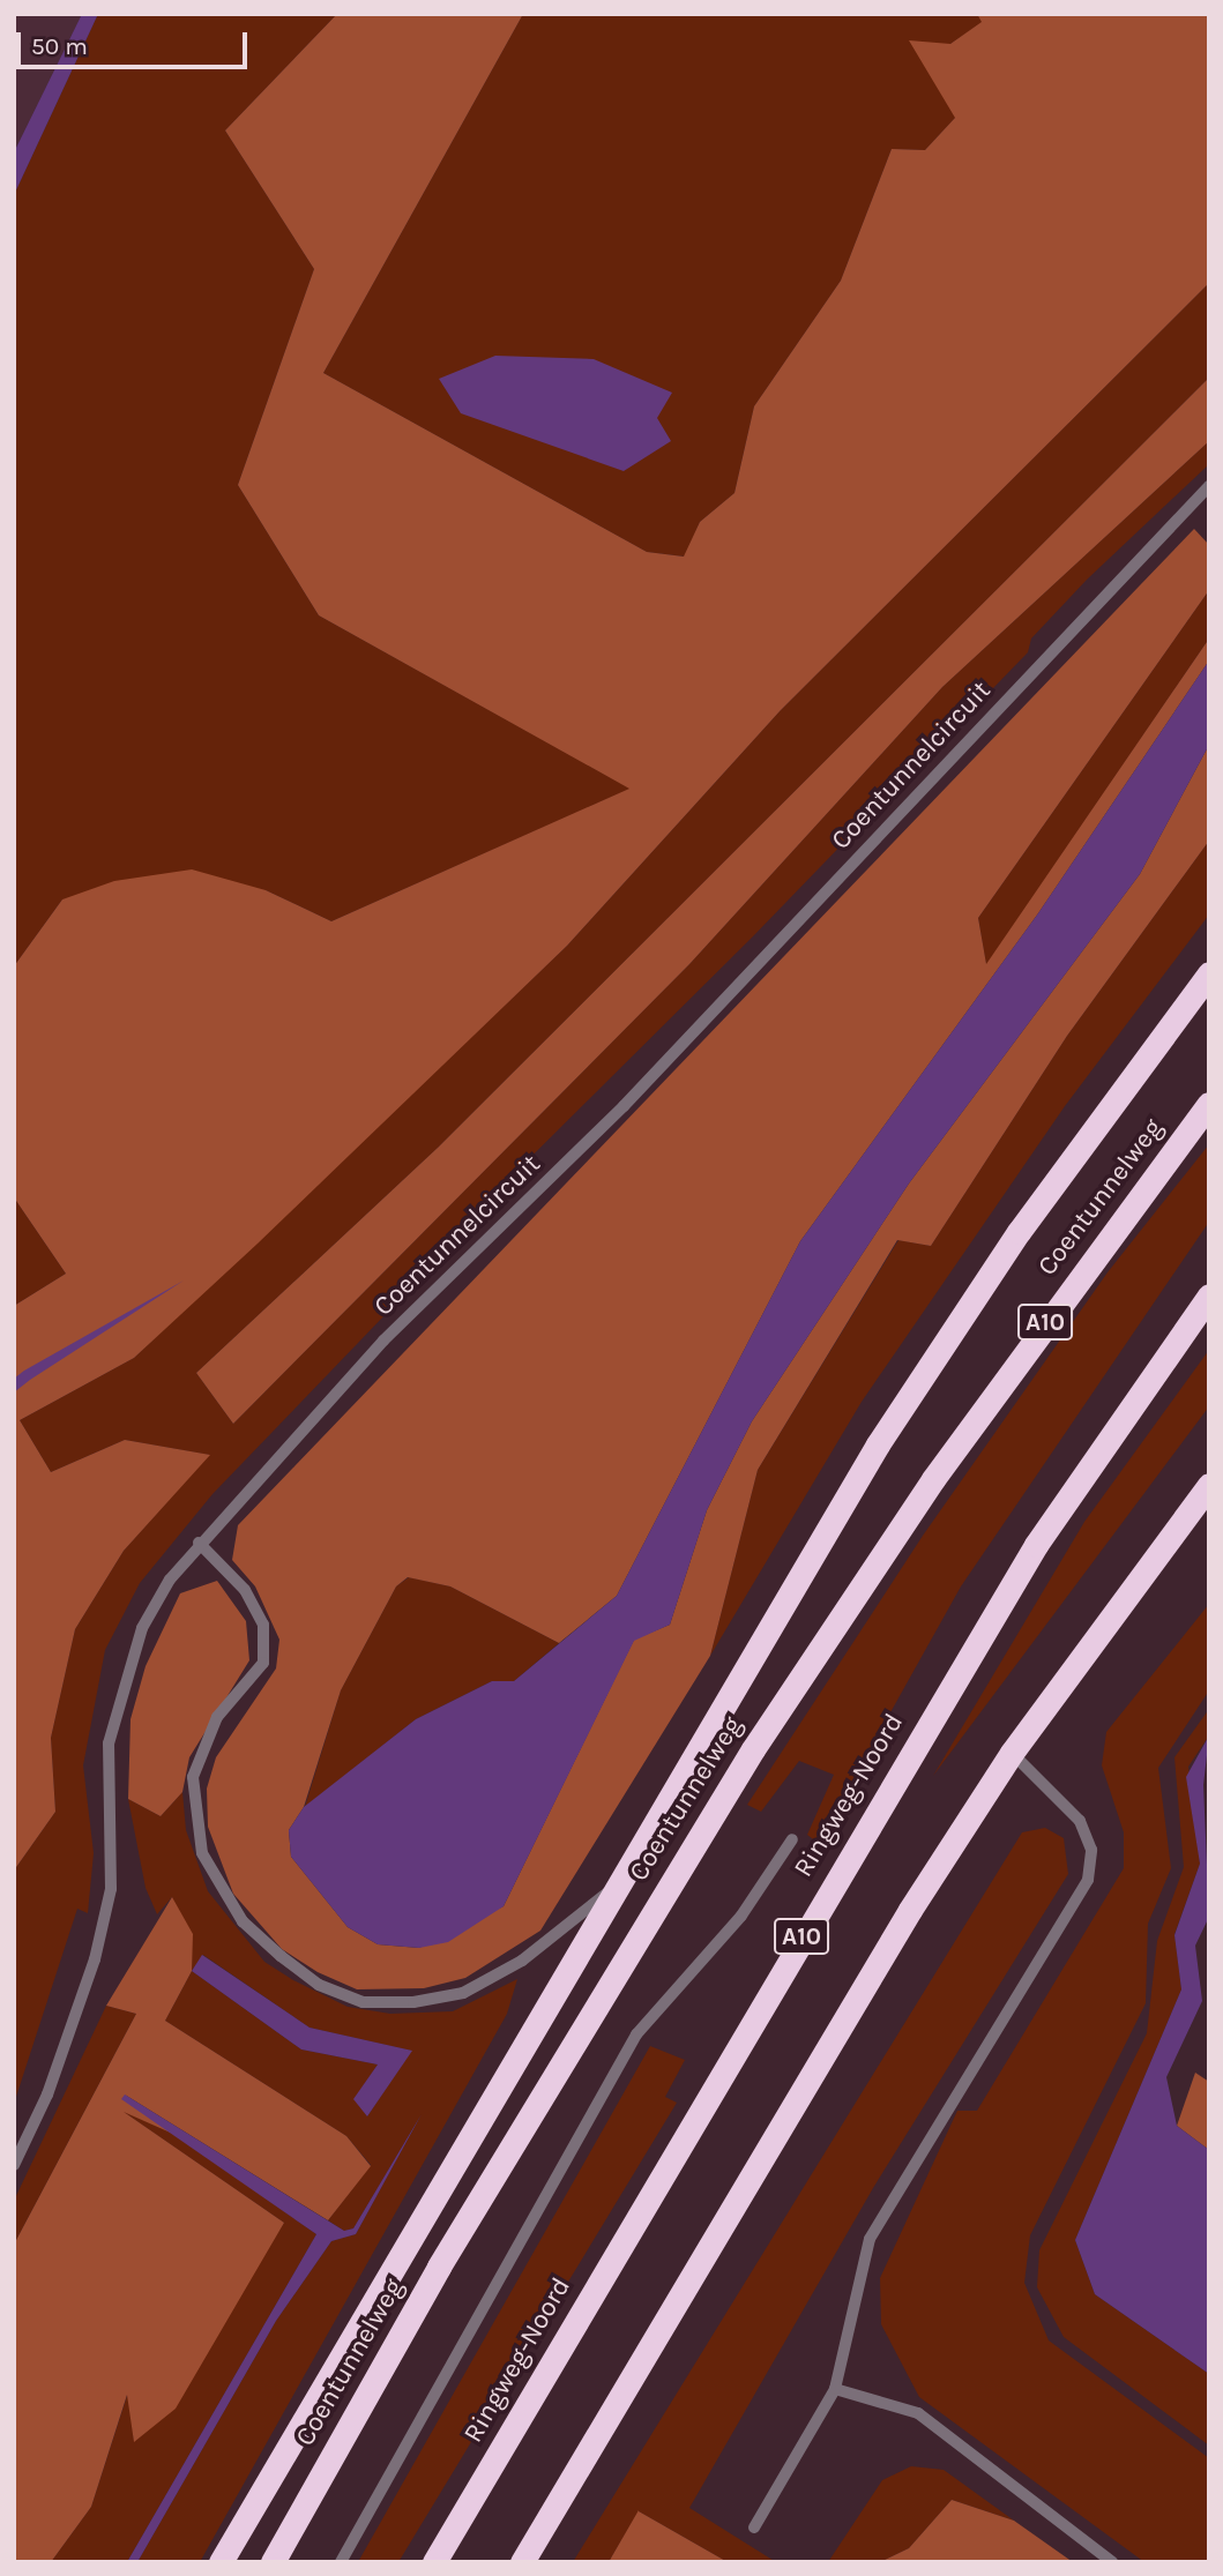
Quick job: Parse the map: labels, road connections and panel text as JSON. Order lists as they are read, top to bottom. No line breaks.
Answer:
{"streets":{"highway":["Coentunnelweg","A10","Ringweg-Noord"],"lane":["Coentunnelcircuit"]},"scale_bar":"50 m"}
